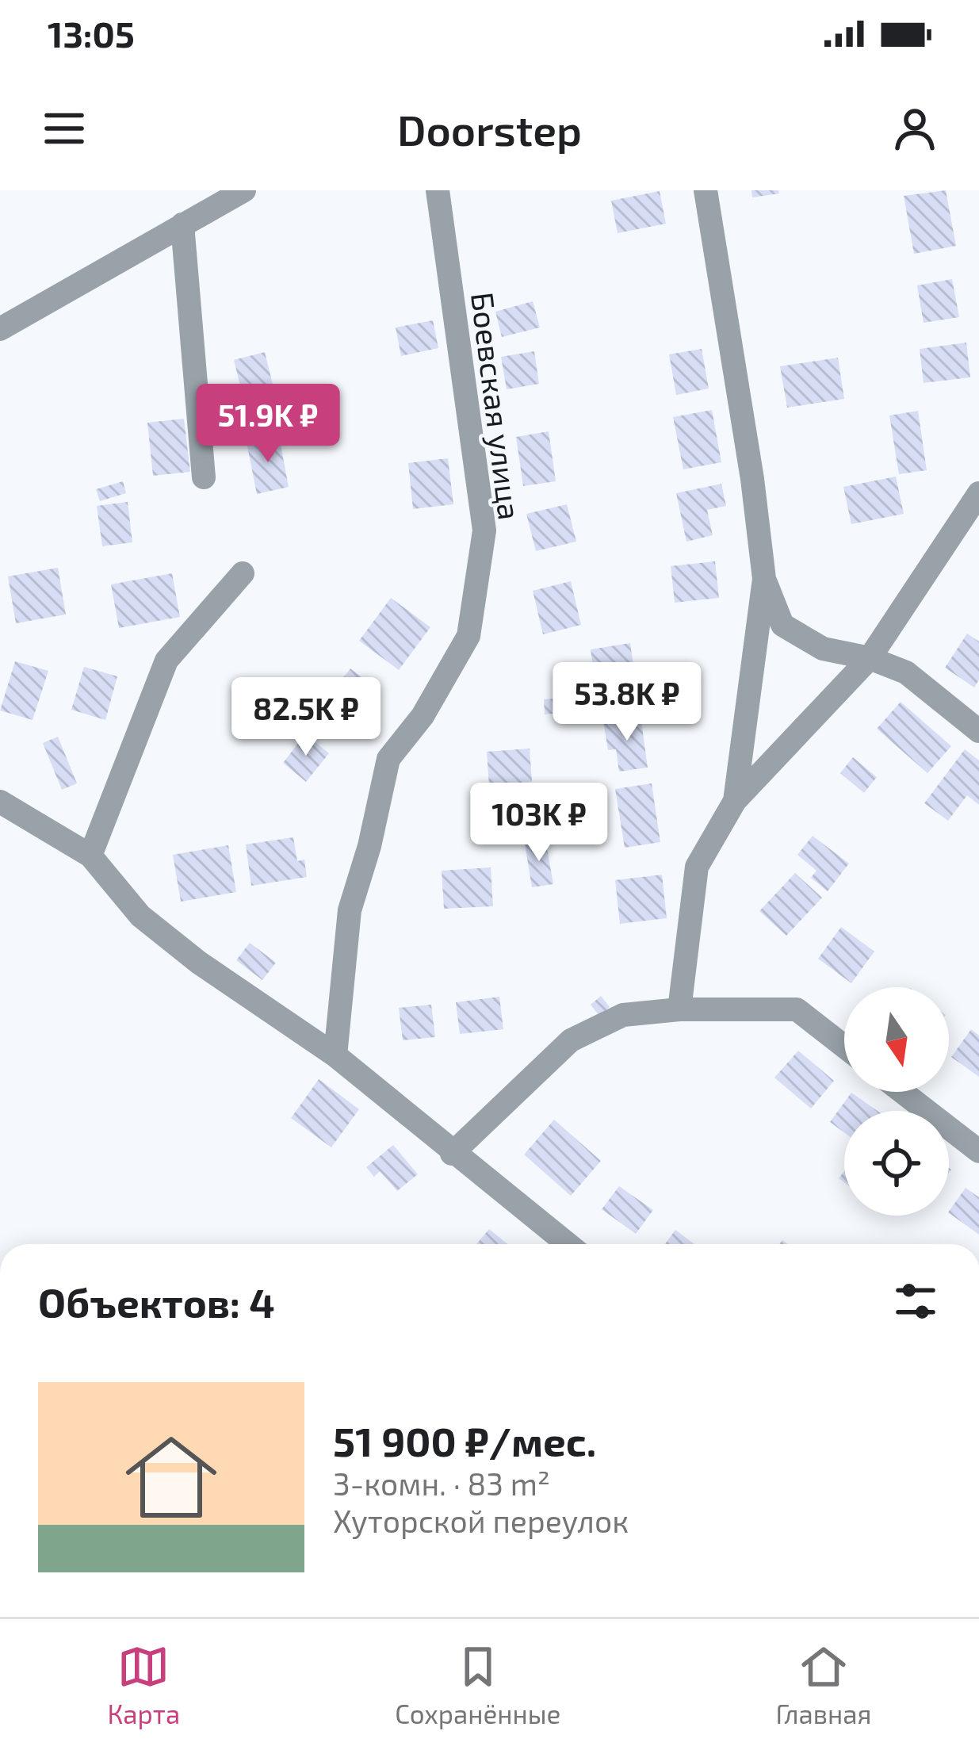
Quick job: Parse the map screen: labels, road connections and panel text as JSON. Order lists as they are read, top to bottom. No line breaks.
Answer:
{"streets":{"street":["Боевская улица"]},"north":"bottom","page":{"status":"13:05","header":"Doorstep","price":["51.9K ₽","53.8K ₽","82.5K ₽","103K ₽"],"heading":"Объектов: 4","list":[{"name":"51 900 ₽/мес.","note":"3-комн. · 83 m² · Хуторской переулок"}],"tabs":["Карта","Сохранённые","Главная"]}}
